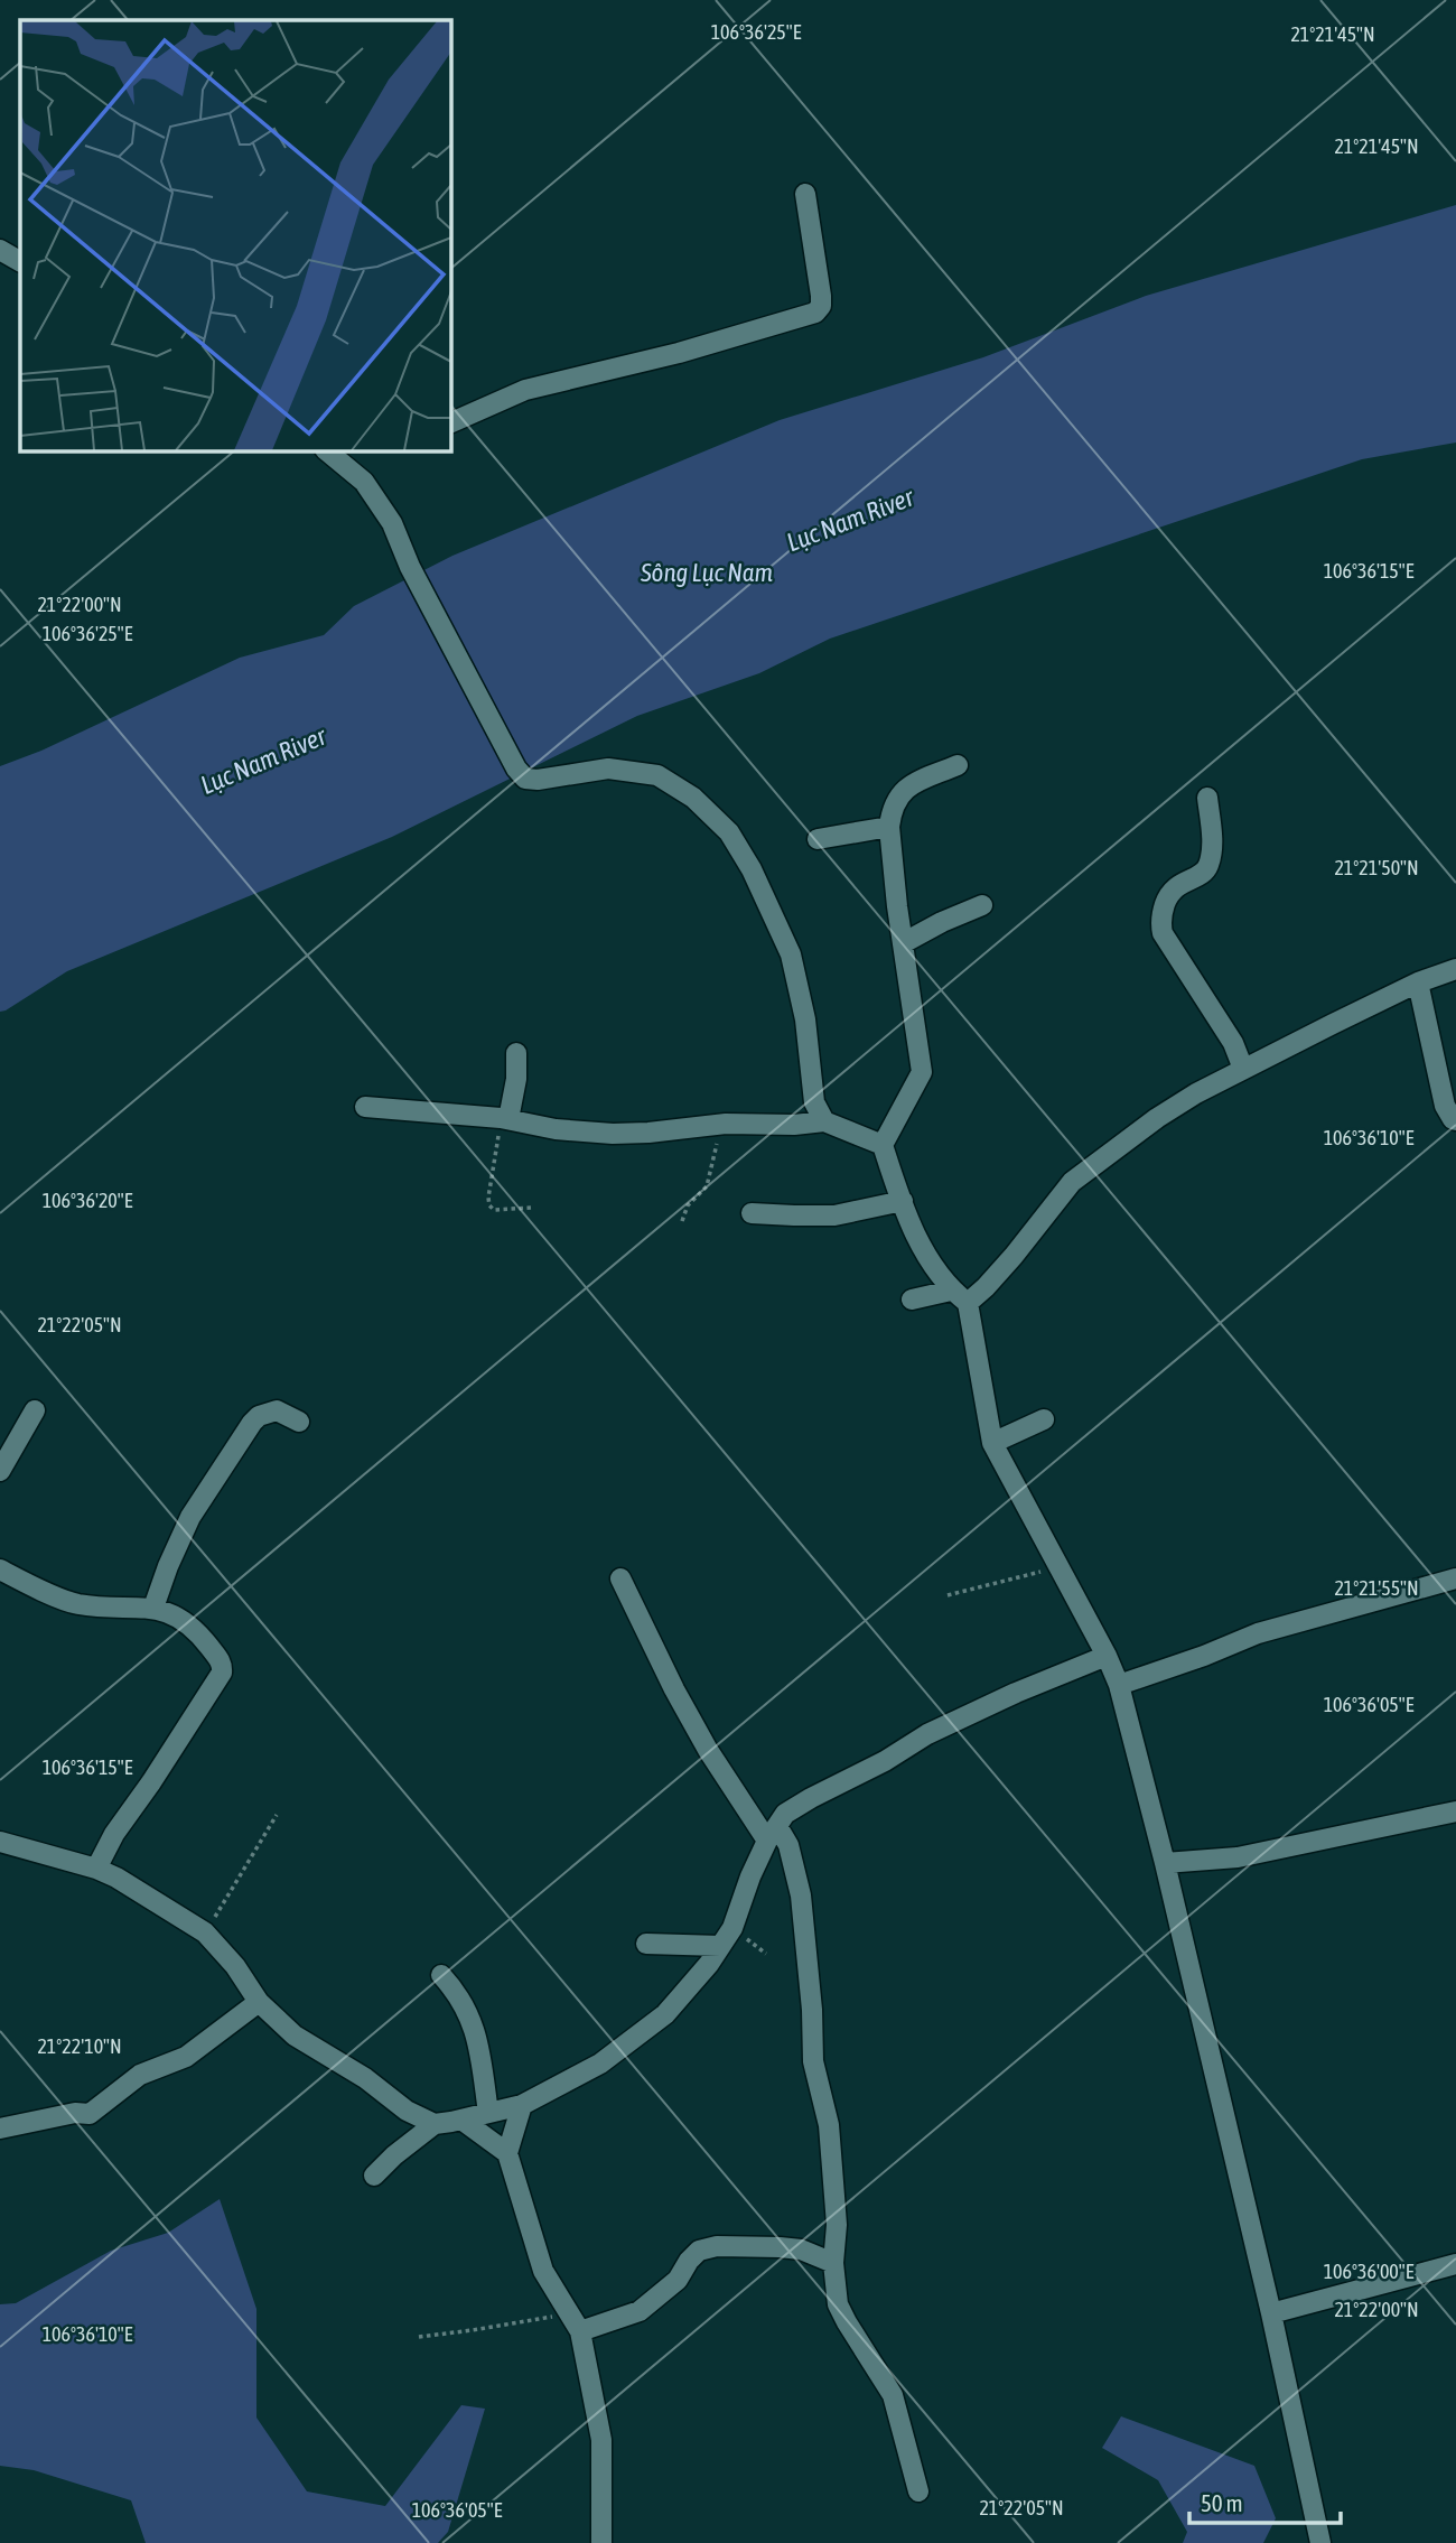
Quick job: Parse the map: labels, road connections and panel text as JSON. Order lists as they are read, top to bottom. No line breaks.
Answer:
{"water":["Lục Nam River","Sông Lục Nam"],"scale_bar":"50 m","coordinates":["106°36'25\"E","21°21'45\"N","106°36'15\"E","21°22'00\"N","21°21'50\"N","106°36'10\"E","106°36'20\"E","21°22'05\"N","21°21'55\"N","106°36'05\"E","21°22'10\"N","106°36'00\"E"]}
